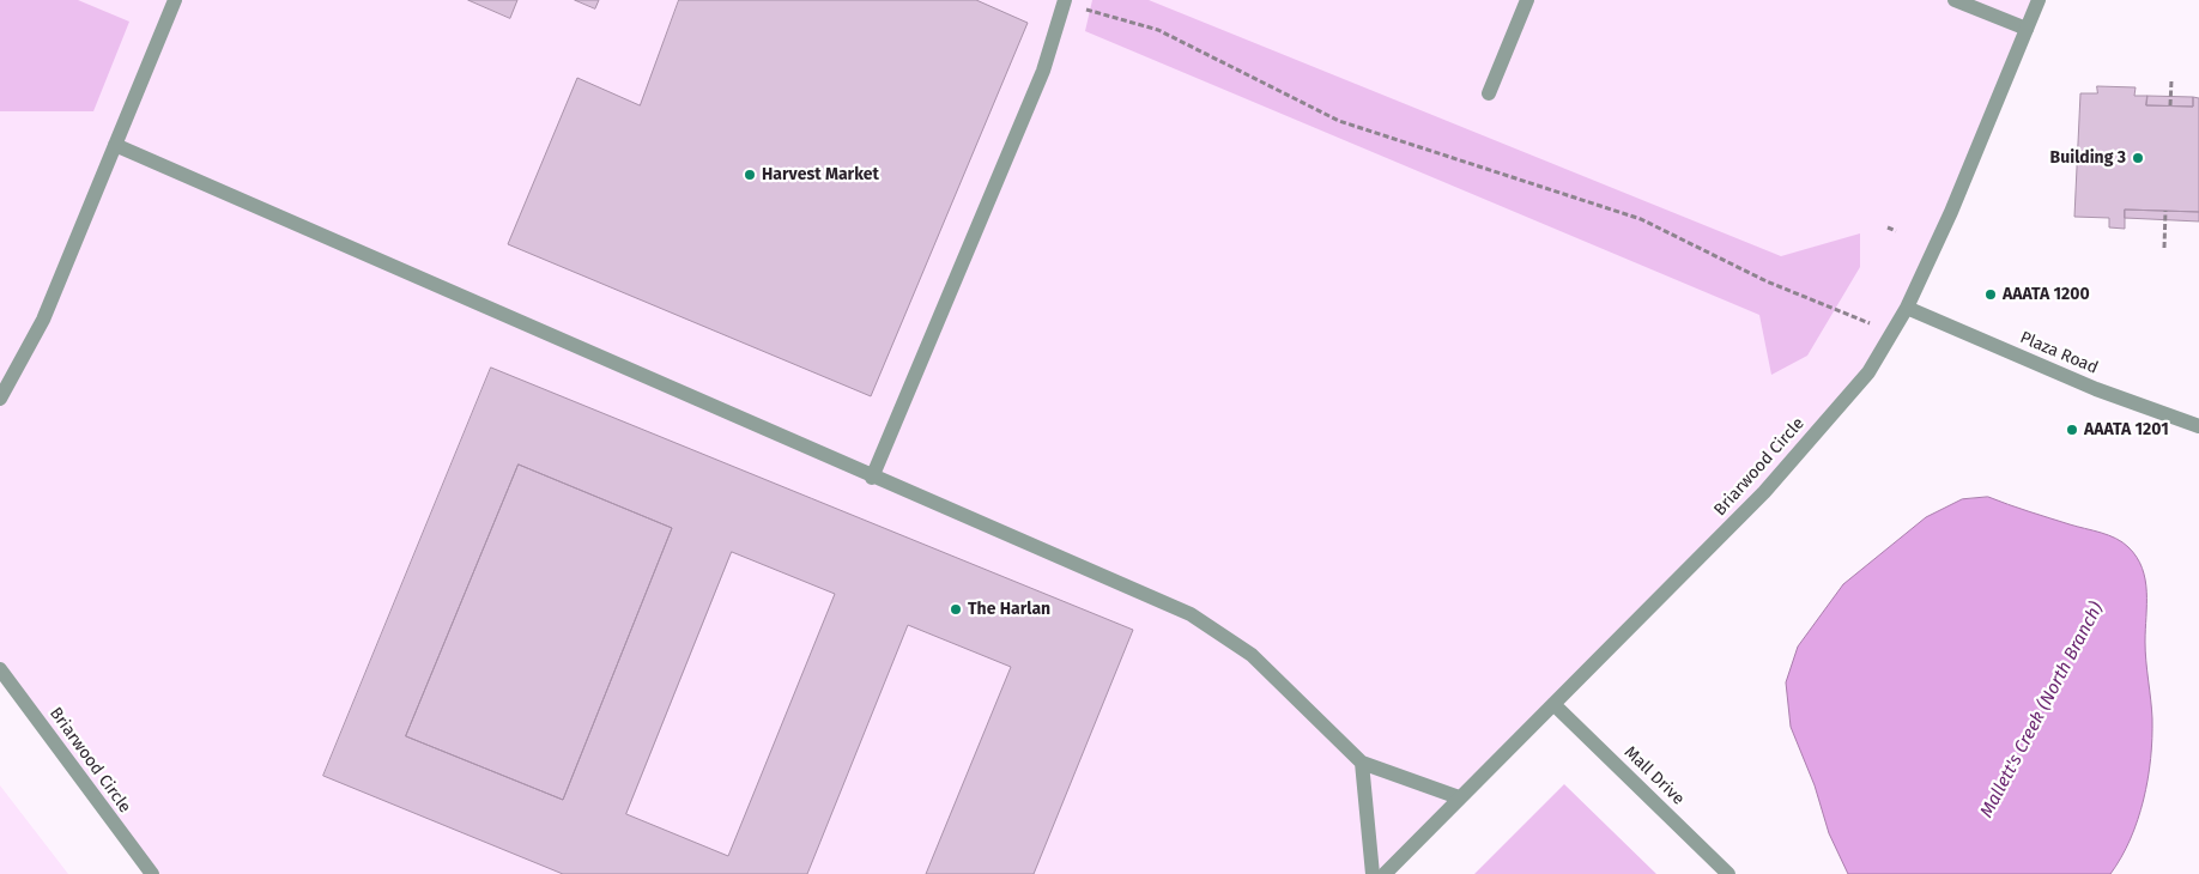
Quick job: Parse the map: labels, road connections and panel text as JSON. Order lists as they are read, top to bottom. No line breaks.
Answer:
{"streets":{"street":["Plaza Road","Briarwood Circle","Mall Drive"]},"crossings":[["Plaza Road","Briarwood Circle"],["Briarwood Circle","Mall Drive"]],"water":["Mallett's Creek (North Branch)"],"places":["Building 3","Harvest Market","AAATA 1200","AAATA 1201","The Harlan"]}
